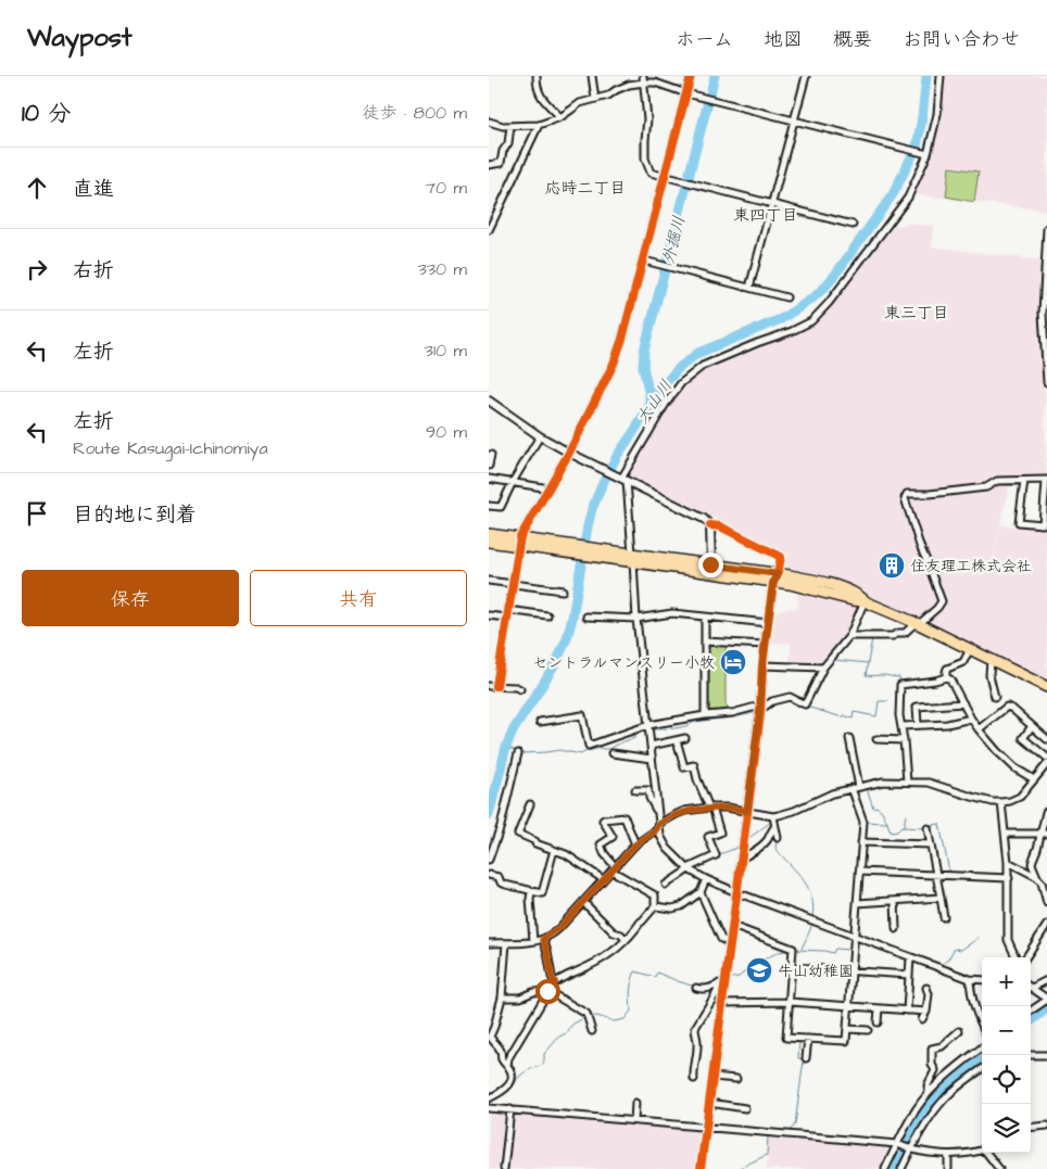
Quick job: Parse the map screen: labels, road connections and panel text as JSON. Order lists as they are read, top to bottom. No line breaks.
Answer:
{"districts":["応時二丁目","東四丁目","東三丁目"],"water":["外掘川","大山川"],"places":{"building":["住友理工株式会社"],"hotel":["セントラルマンスリー小牧"],"school or university":["牛山幼稚園"]},"page":{"header":"Waypost","nav":["ホーム","地図","概要","お問い合わせ"],"heading":["10 分","徒歩 · 800 m"],"list":[["直進","70 m"],["右折","330 m"],["左折","310 m"],["左折","Route Kasugai-Ichinomiya","90 m"],"目的地に到着"],"buttons":["保存","共有"],"map_buttons":["+","−"]}}
